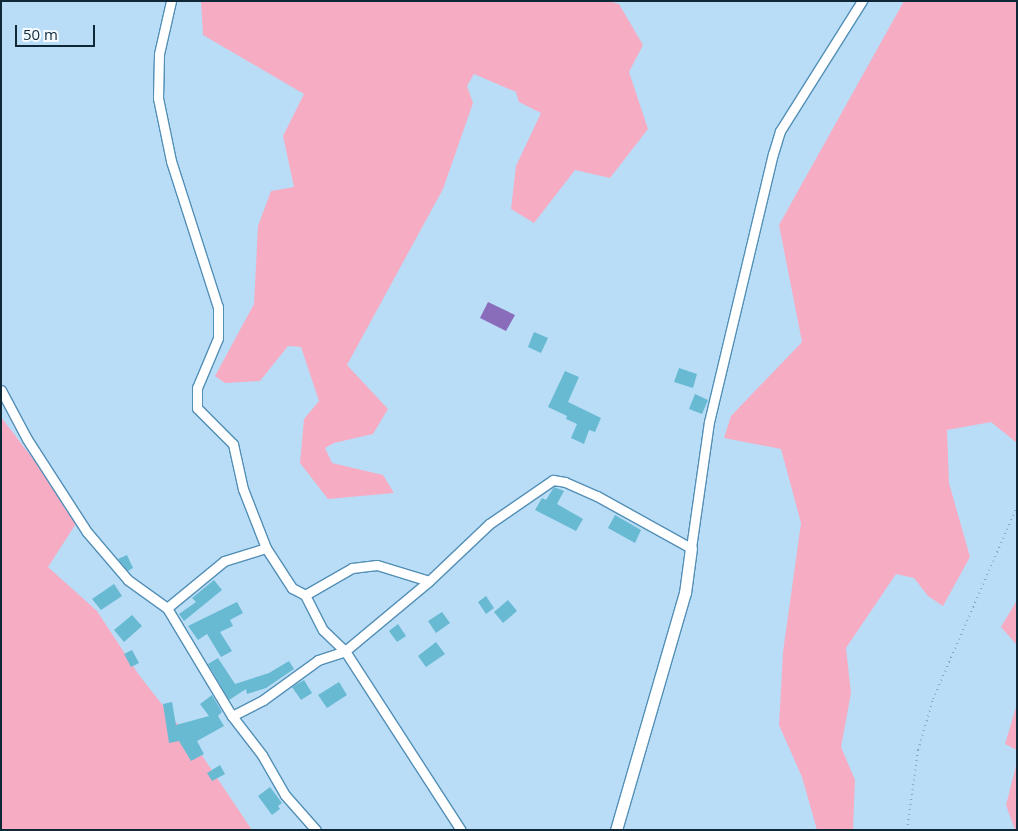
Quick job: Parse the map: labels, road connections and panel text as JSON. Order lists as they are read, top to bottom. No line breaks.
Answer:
{"scale_bar":"50 m"}
